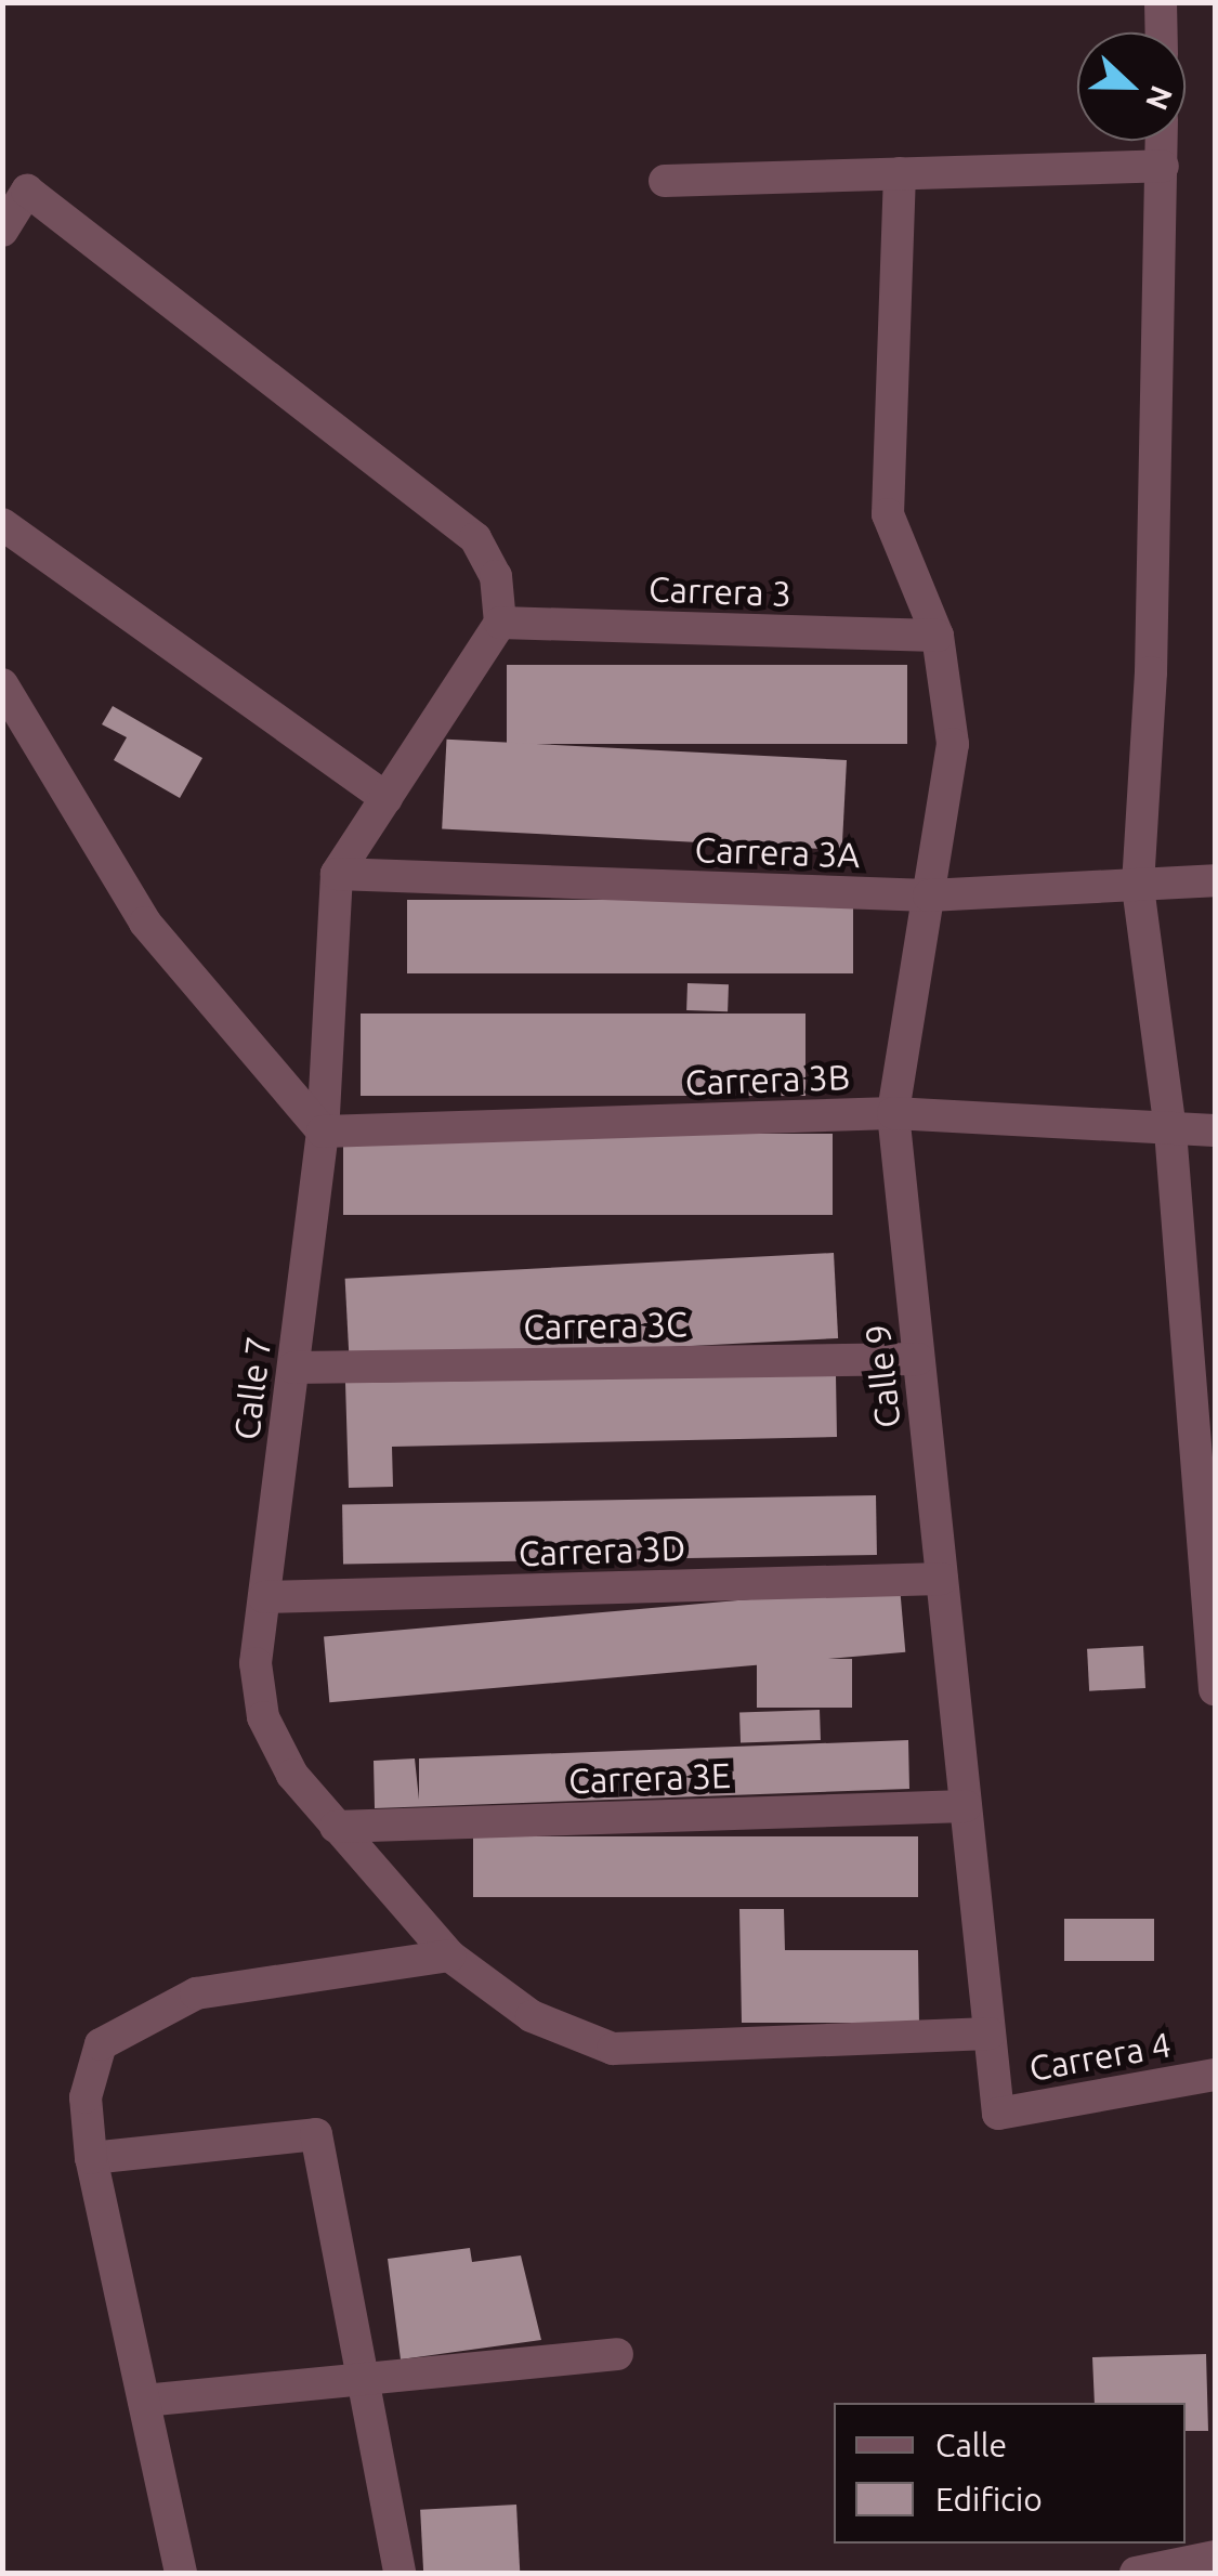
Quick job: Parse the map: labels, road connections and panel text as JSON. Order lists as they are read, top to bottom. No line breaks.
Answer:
{"streets":{"street":["Carrera 3","Carrera 3A","Carrera 3B","Carrera 3C","Calle 9","Calle 7","Carrera 3D","Carrera 3E","Carrera 4"]},"crossings":[["Carrera 3","Calle 9"],["Carrera 3A","Calle 9"],["Carrera 3A","Calle 7"],["Carrera 3B","Calle 9"],["Carrera 3B","Calle 7"],["Carrera 3C","Calle 9"],["Carrera 3C","Calle 7"],["Calle 9","Calle 7"],["Calle 9","Carrera 3D"],["Calle 9","Carrera 3E"],["Calle 9","Carrera 4"],["Calle 7","Carrera 3D"],["Calle 7","Carrera 3E"]],"legend":["Calle","Edificio"],"north":"right"}
